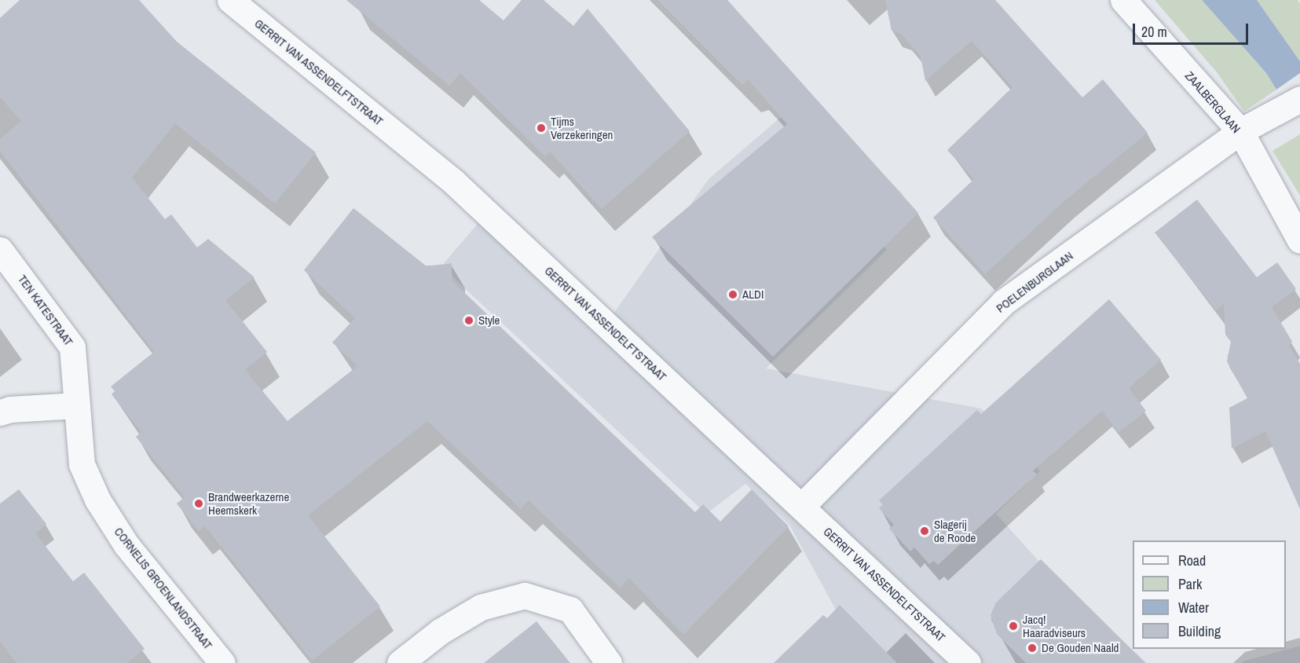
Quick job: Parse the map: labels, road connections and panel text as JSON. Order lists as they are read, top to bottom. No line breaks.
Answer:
{"streets":{"street":["GERRIT VAN ASSENDELFTSTRAAT","ZAALBERGLAAN","POELENBURGLAAN","TEN KATESTRAAT","CORNELIS GROENLANDSTRAAT"]},"crossings":[["GERRIT VAN ASSENDELFTSTRAAT","POELENBURGLAAN"],["ZAALBERGLAAN","POELENBURGLAAN"],["TEN KATESTRAAT","CORNELIS GROENLANDSTRAAT"]],"places":["Tijms Verzekeringen","ALDI","Style","Brandweerkazerne Heemskerk","Slagerij de Roode","Jacq! Haaradviseurs","De Gouden Naald"],"legend":["Road","Park","Water","Building"],"scale_bar":"20 m"}
